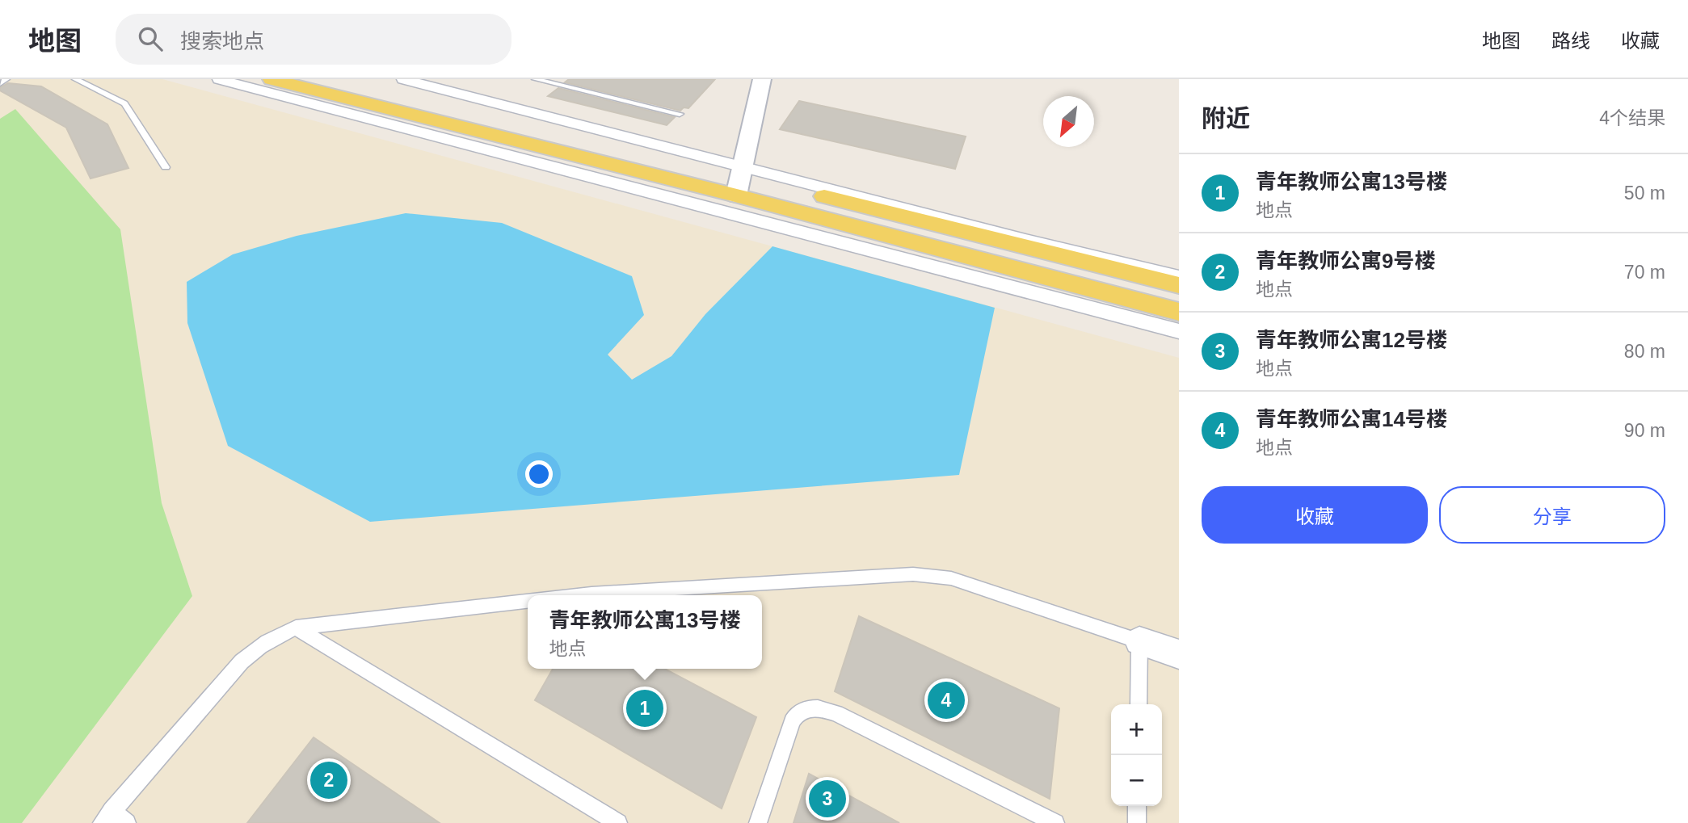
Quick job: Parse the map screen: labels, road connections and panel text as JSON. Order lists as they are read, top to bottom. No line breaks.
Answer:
{"north":"bottom left","page":{"header":"地图","search":"搜索地点","nav":["地图","路线","收藏"],"heading":["附近","4个结果"],"list":[{"mark":"1","name":"青年教师公寓13号楼","note":"地点","value":"50 m"},{"mark":"2","name":"青年教师公寓9号楼","note":"地点","value":"70 m"},{"mark":"3","name":"青年教师公寓12号楼","note":"地点","value":"80 m"},{"mark":"4","name":"青年教师公寓14号楼","note":"地点","value":"90 m"}],"buttons":["收藏","分享"],"popup":["青年教师公寓13号楼","地点"],"pins":["4","1","2","3"],"map_buttons":["+","−"]}}
